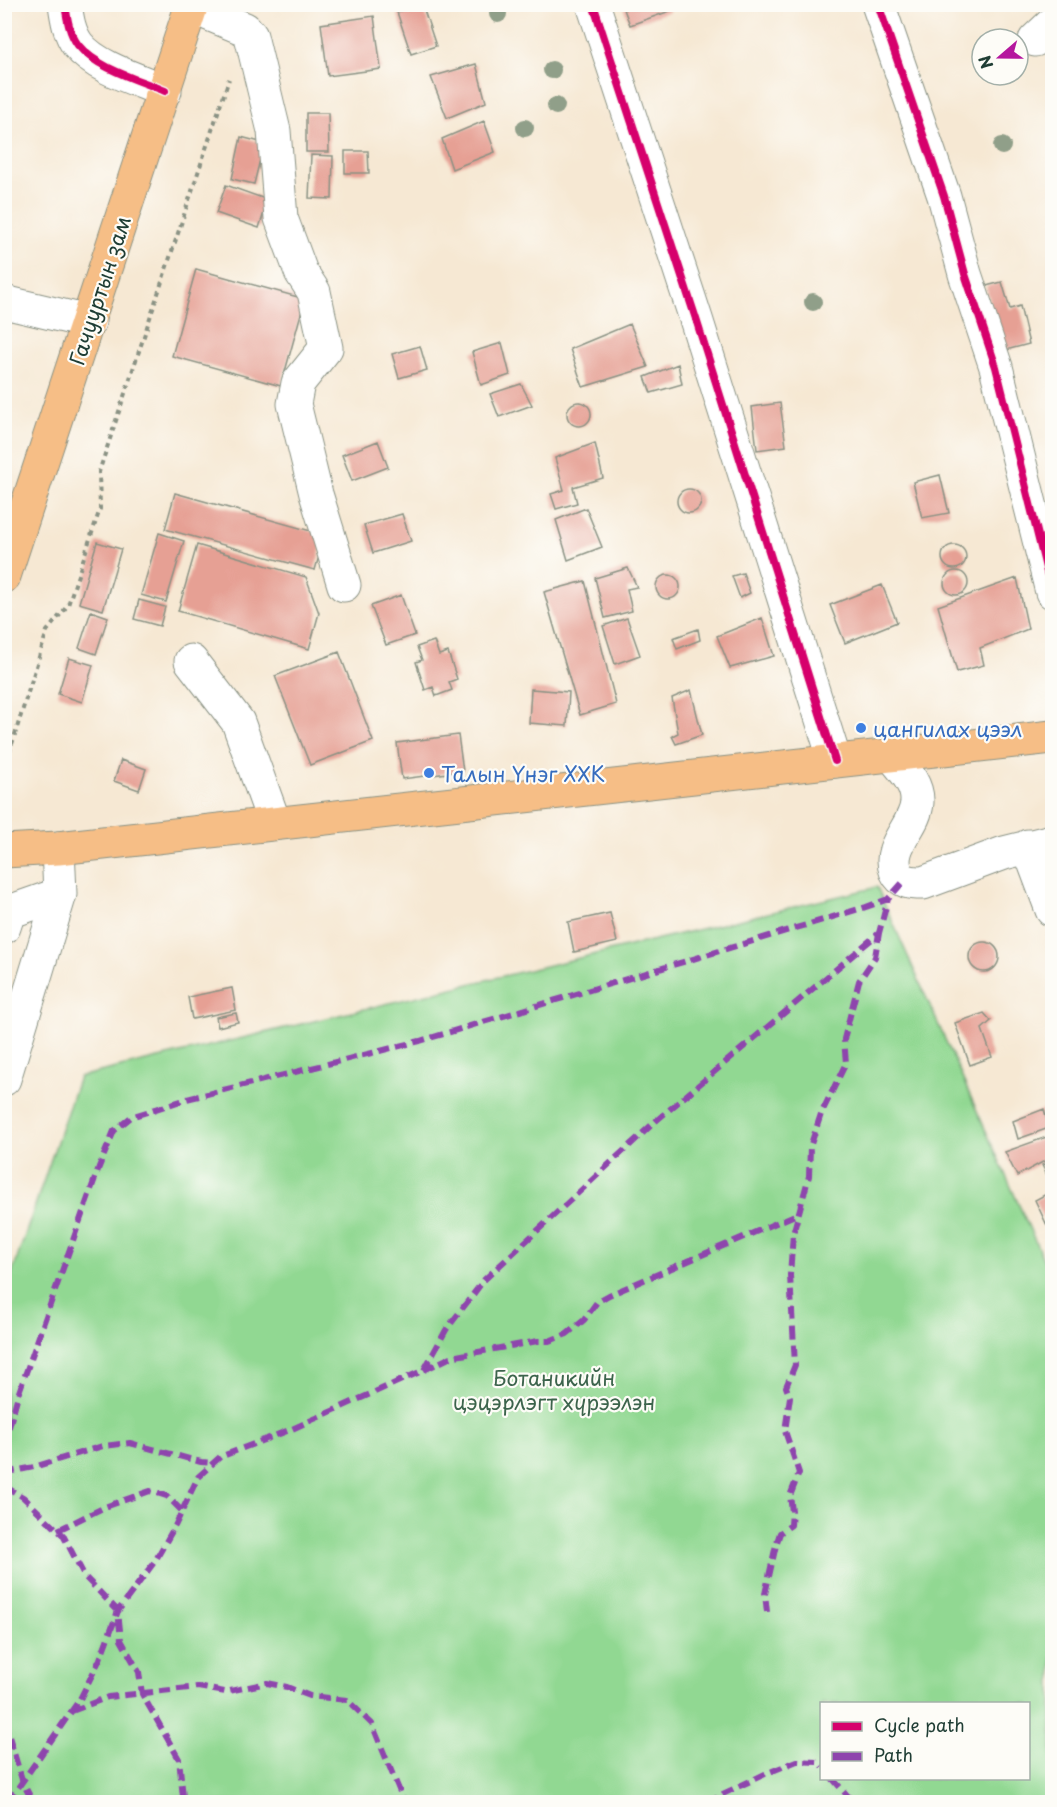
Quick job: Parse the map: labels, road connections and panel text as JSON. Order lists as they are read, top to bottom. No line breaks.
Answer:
{"streets":{"main road":["Гачууртын зам"]},"parks":["Ботаникийн цэцэрлэгт хүрээлэн"],"places":["цангилах цээл","Талын Үнэг ХХК"],"legend":["Cycle path","Path"],"north":"left"}
